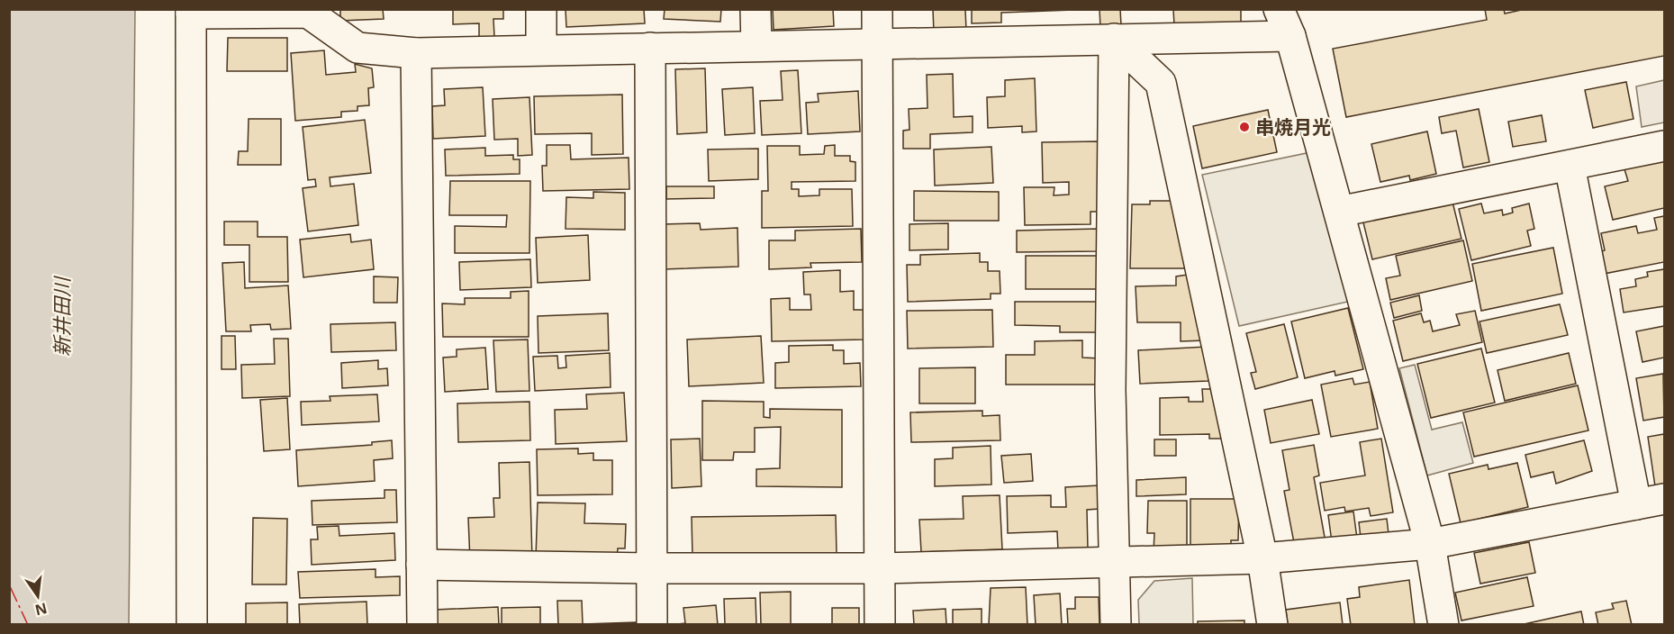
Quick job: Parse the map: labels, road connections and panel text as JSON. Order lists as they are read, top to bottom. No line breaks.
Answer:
{"water":["新井田川"],"places":["串焼月光"],"north":"bottom"}
